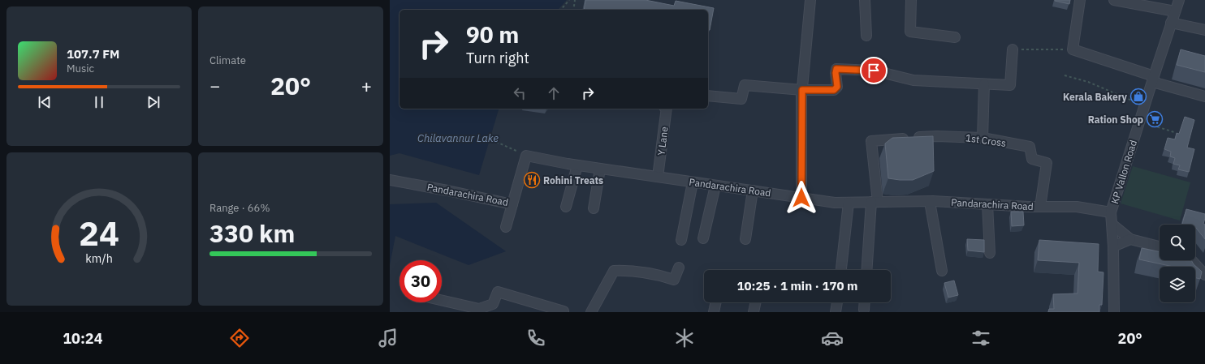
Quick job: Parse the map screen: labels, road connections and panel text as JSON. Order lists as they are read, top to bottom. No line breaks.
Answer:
{"streets":{"street":["1st Cross","Y Lane","KP Vallon Road","Pandarachira Road"]},"crossings":[["1st Cross","Pandarachira Road"],["Y Lane","Pandarachira Road"],["KP Vallon Road","Pandarachira Road"]],"water":["Chilavannur Lake"],"places":{"shop":["Kerala Bakery"],"supermarket":["Ration Shop"],"restaurant":["Rohini Treats"]},"page":{"tile":["Climate",["Range · 66%","330 km"]],"turn":["90 m","Turn right"],"song":["107.7 FM","Music"],"heat":["−","20°","+"],"limit":"30","trip":"10:25 · 1 min · 170 m","tabs":["10:24","20°"],"gauge":["24","km/h"]}}
